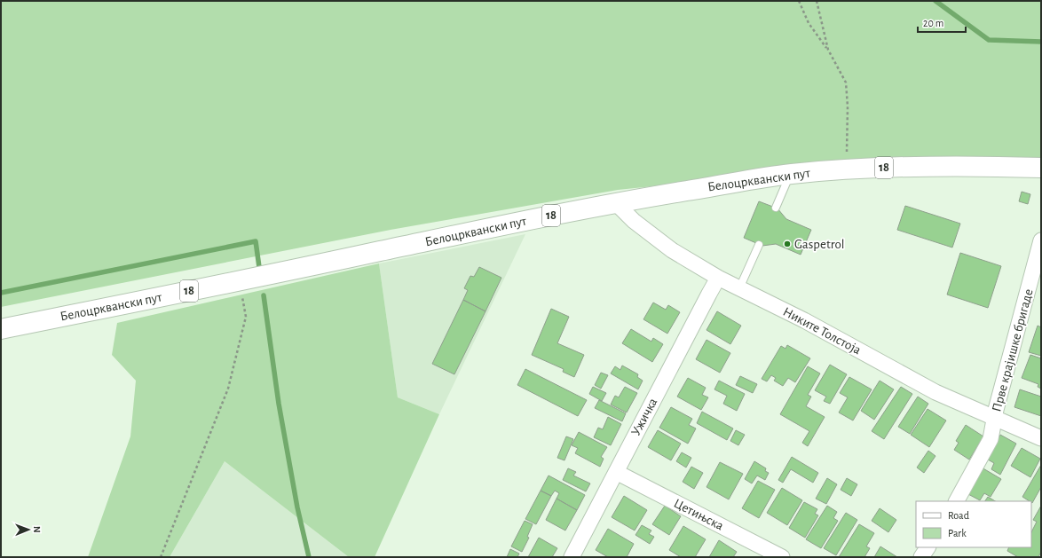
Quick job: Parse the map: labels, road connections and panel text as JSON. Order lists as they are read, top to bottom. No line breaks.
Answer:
{"streets":{"main road":["18","Белоцрквански пут"],"street":["Никите Толстоја","Прве крајишке бригаде","Ужичка","Цетињска"]},"crossings":[["Белоцрквански пут","Никите Толстоја"],["Никите Толстоја","Прве крајишке бригаде"],["Никите Толстоја","Ужичка"],["Ужичка","Цетињска"]],"places":["Gaspetrol"],"legend":["Road","Park"],"scale_bar":"20 m","north":"right"}
